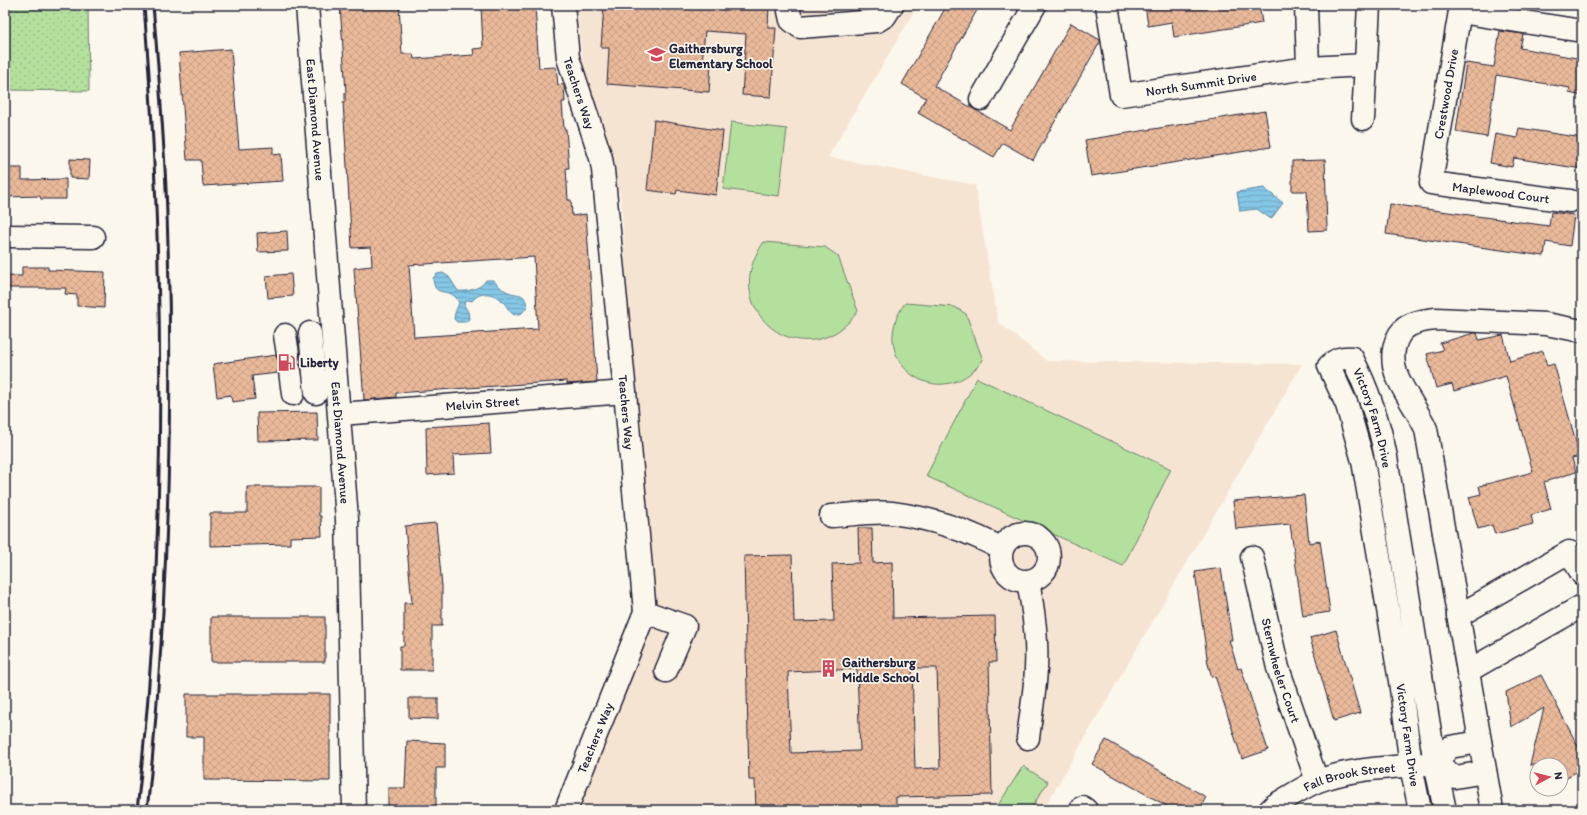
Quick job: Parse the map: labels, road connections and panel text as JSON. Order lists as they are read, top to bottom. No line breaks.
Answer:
{"streets":{"street":["North Summit Drive","Teachers Way","Crestwood Drive","East Diamond Avenue","Maplewood Court","Melvin Street","Victory Farm Drive","Sternwheeler Court","Fall Brook Street"]},"crossings":[["Teachers Way","Melvin Street"],["Crestwood Drive","Maplewood Court"],["East Diamond Avenue","Melvin Street"],["Victory Farm Drive","Fall Brook Street"],["Sternwheeler Court","Fall Brook Street"]],"places":{"school or university":["Gaithersburg Elementary School"],"fuel station":["Liberty"],"building":["Gaithersburg Middle School"]},"north":"right"}
